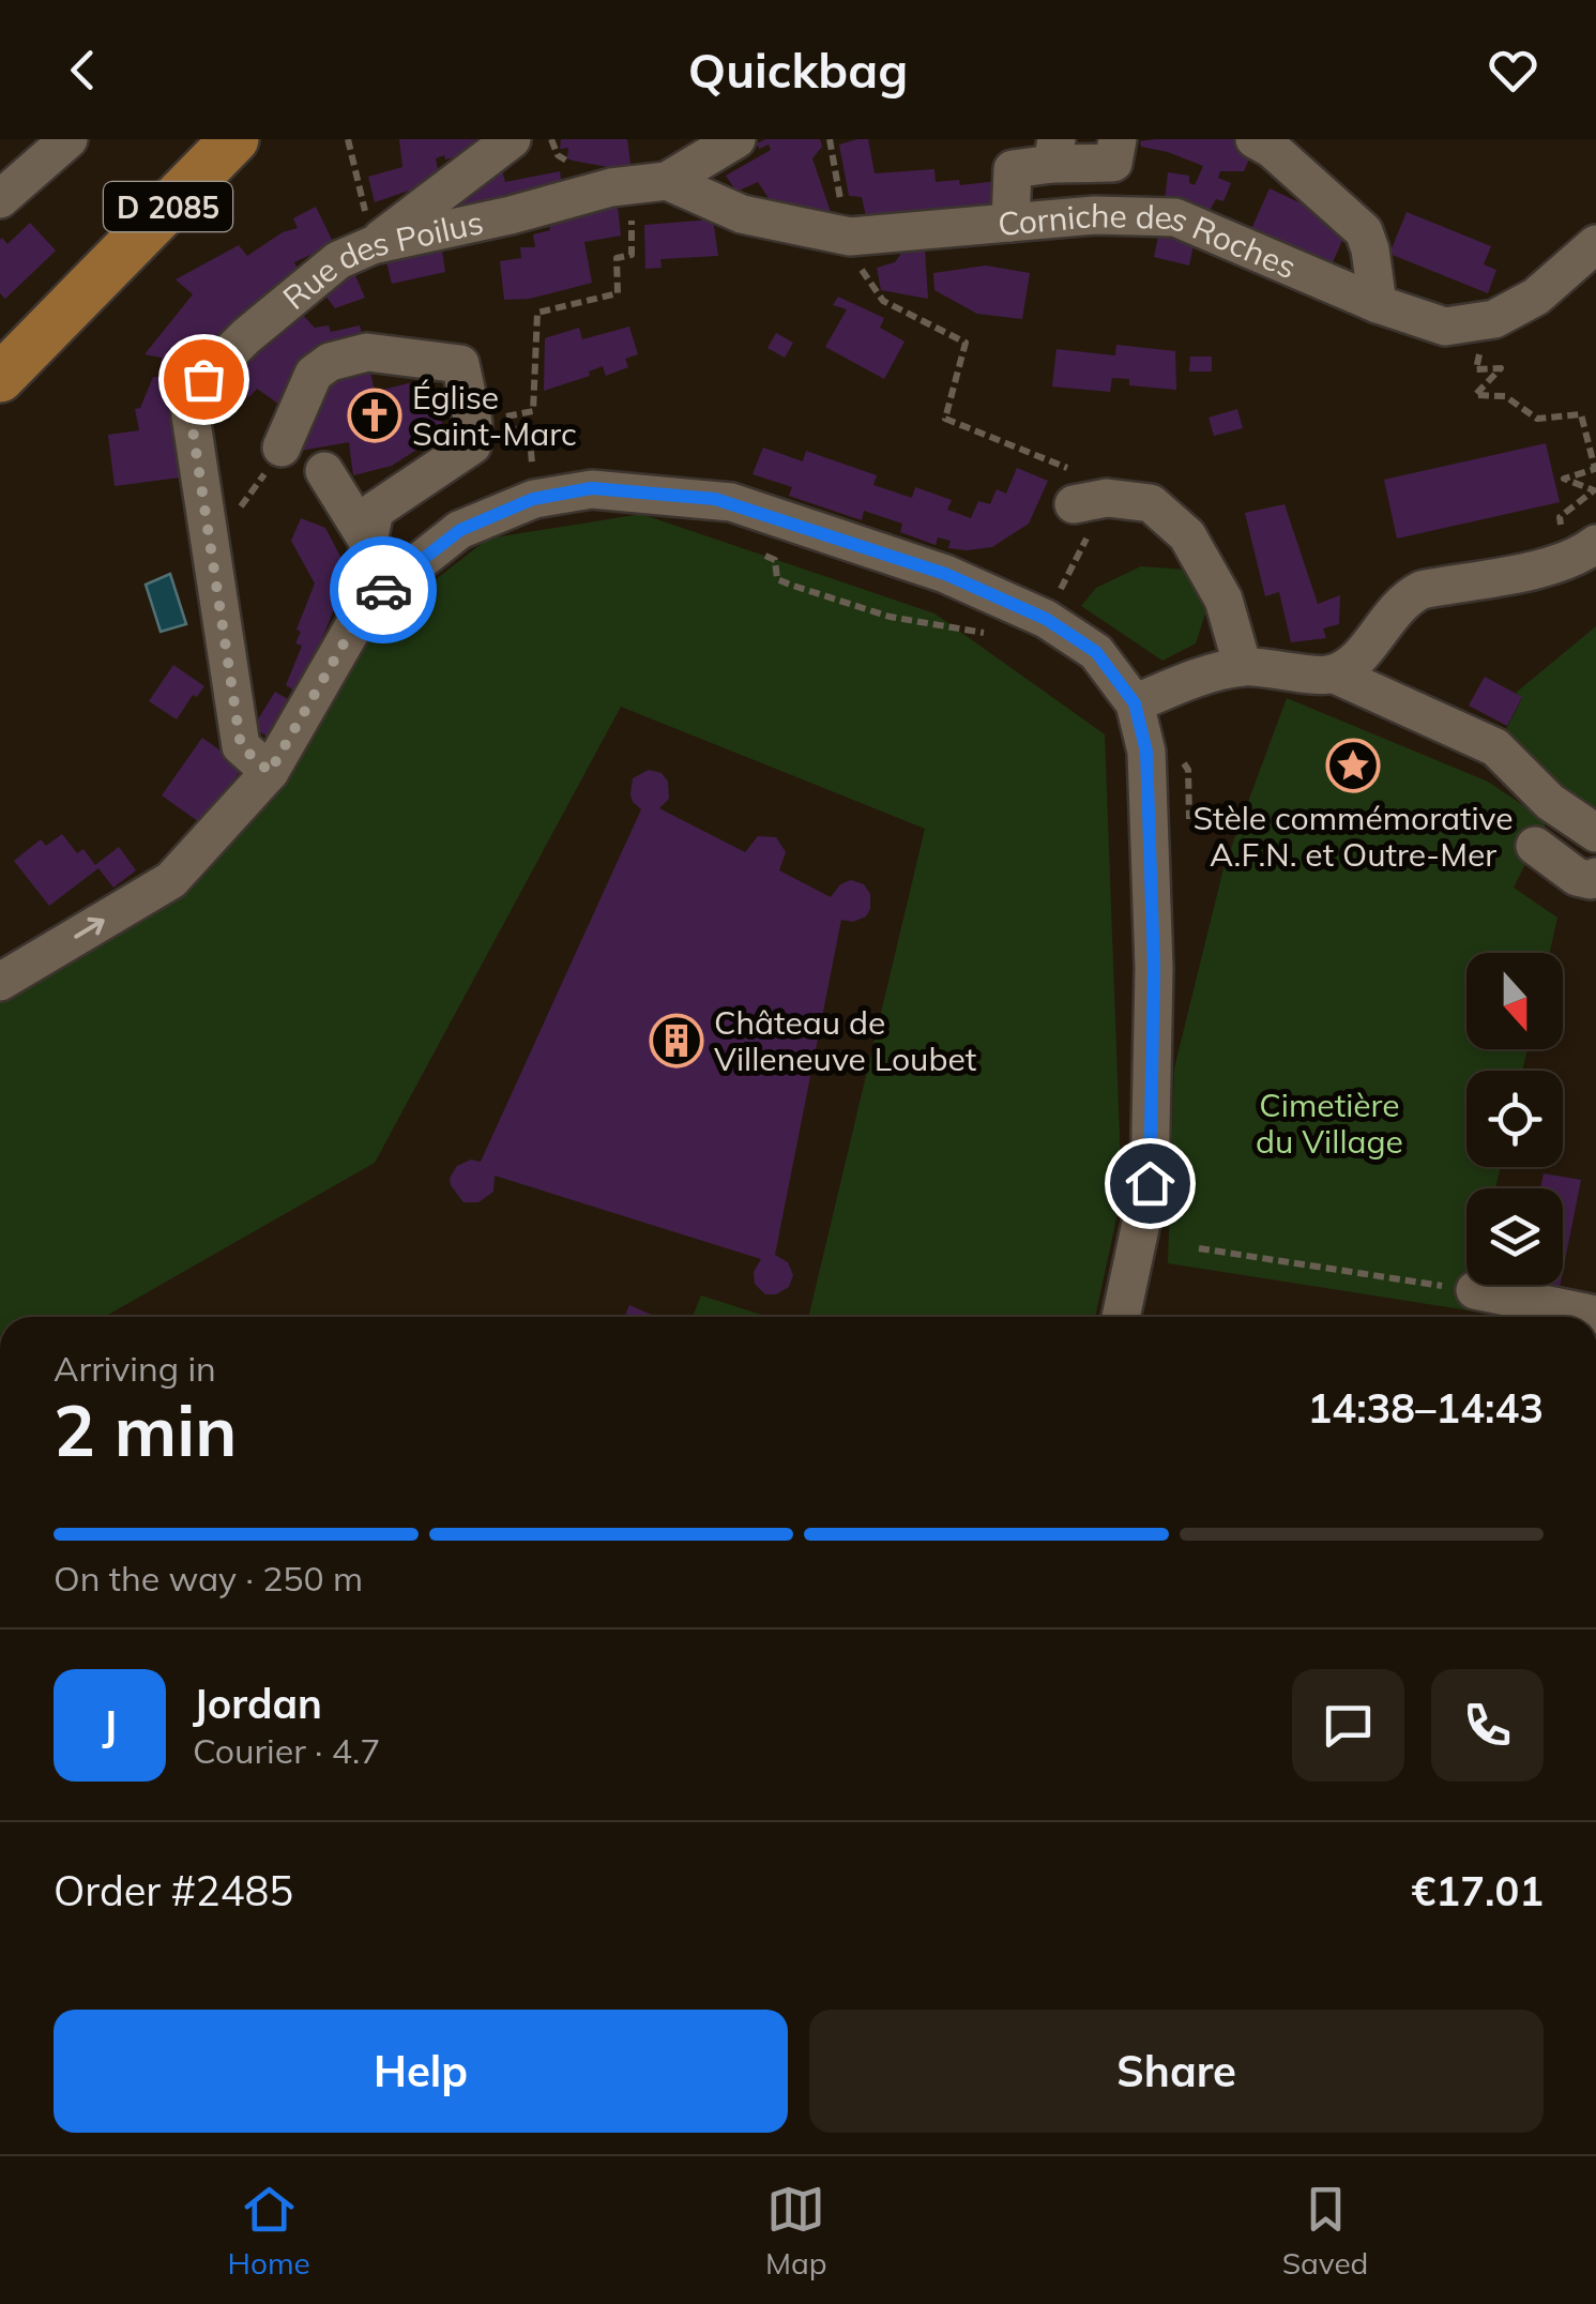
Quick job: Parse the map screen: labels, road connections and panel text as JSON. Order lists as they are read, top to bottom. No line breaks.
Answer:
{"streets":{"main road":["D 2085"],"street":["Corniche des Roches","Rue des Poilus"]},"crossings":[["Corniche des Roches","Rue des Poilus"]],"parks":["Cimetière du Village"],"places":{"church":["Église Saint-Marc"],"place":["Stèle commémorative A.F.N. et Outre-Mer"],"building":["Château de Villeneuve Loubet"]},"north":"bottom","page":{"header":"Quickbag","heading":["2 min","Arriving in","14:38–14:43"],"panel":["Jordan","Courier · 4.7","Order #2485","€17.01"],"bar":"On the way · 250 m","round":"J","buttons":["Help","Share"],"tabs":["Home","Map","Saved"]}}
